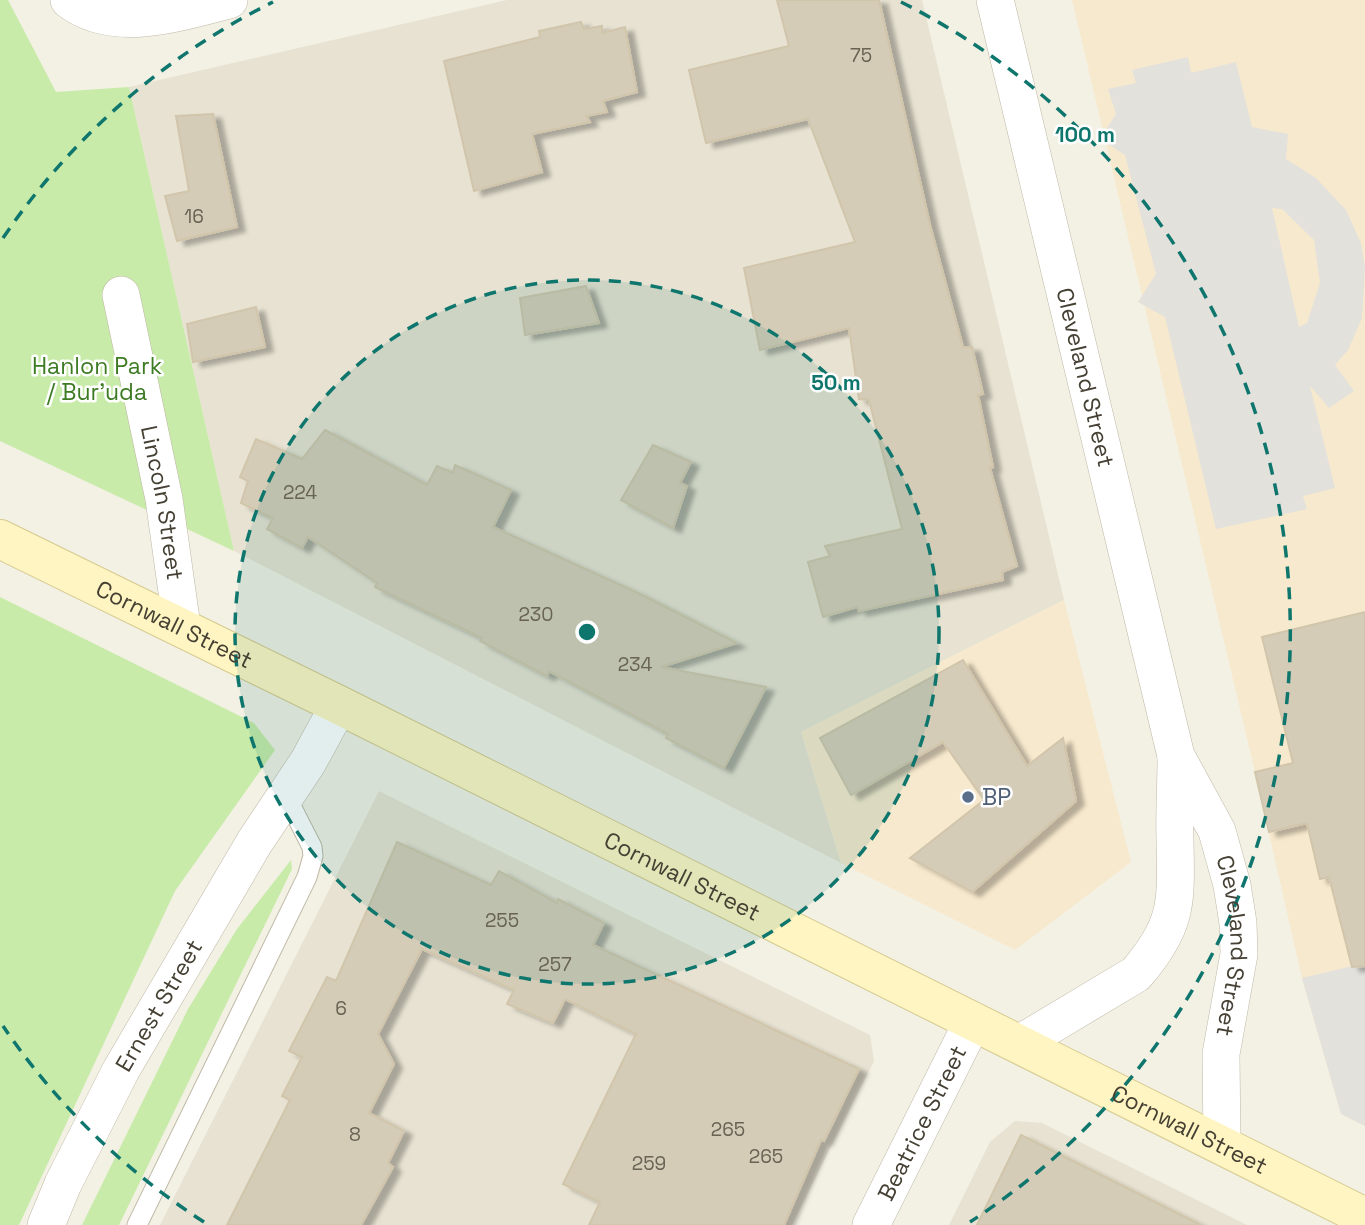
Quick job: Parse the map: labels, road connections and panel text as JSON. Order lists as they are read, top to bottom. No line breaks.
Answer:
{"streets":{"main road":["Cornwall Street"],"street":["Cleveland Street","Lincoln Street","Ernest Street","Beatrice Street"]},"crossings":[["Cleveland Street","Cornwall Street"],["Lincoln Street","Cornwall Street"],["Cornwall Street","Ernest Street"],["Cornwall Street","Beatrice Street"]],"parks":["Hanlon Park / Bur'uda"],"places":["BP"],"house_numbers":["75","16","224","230","234","255","257","6","265","8","265","259"],"rings":["100 m","50 m"]}
